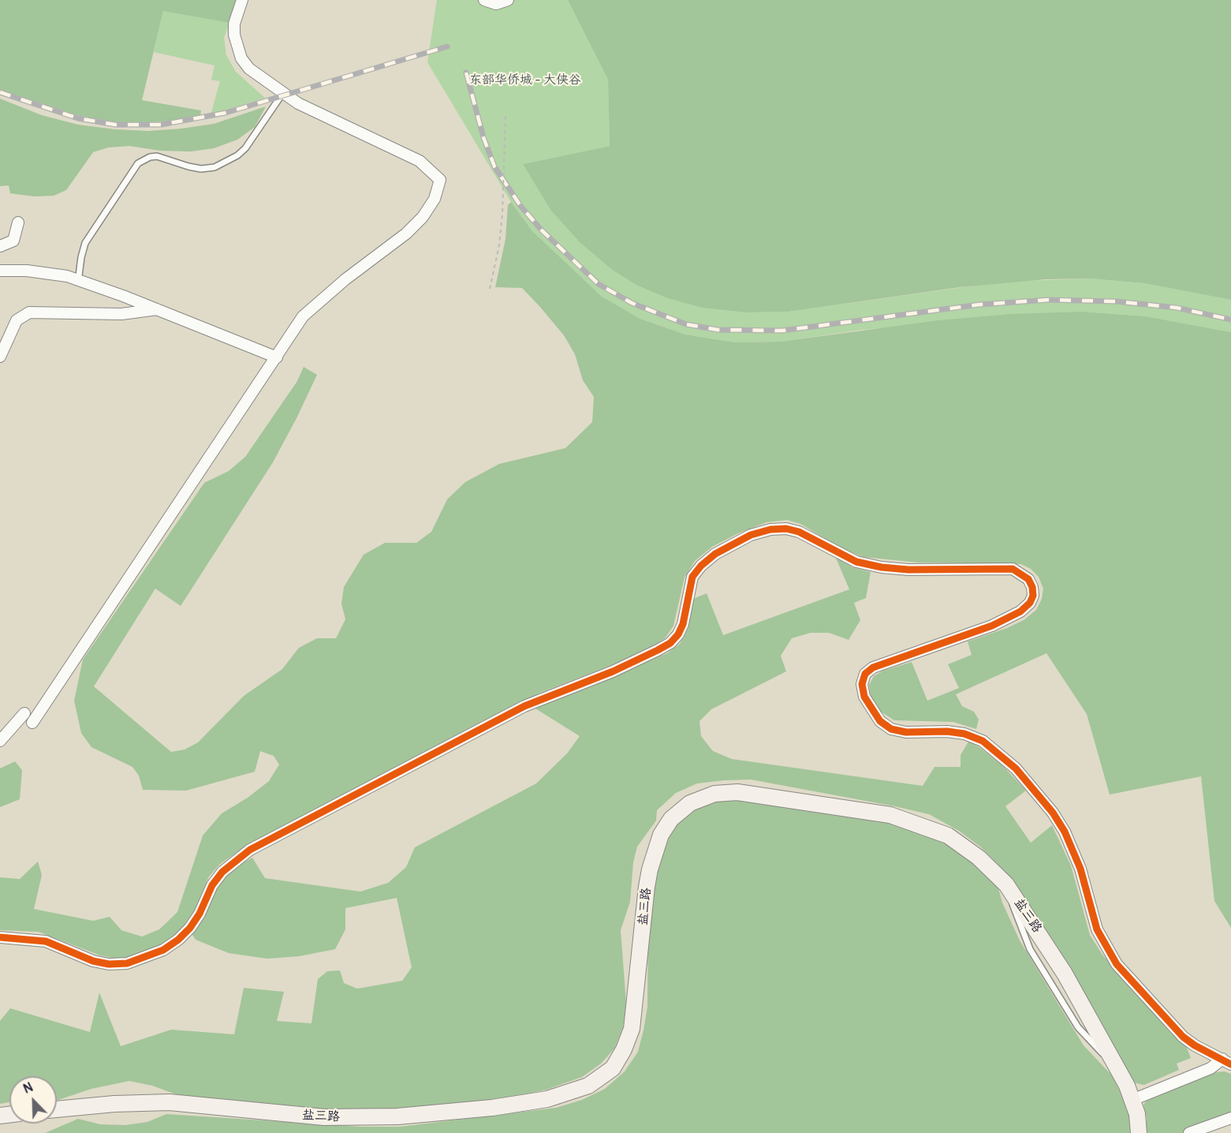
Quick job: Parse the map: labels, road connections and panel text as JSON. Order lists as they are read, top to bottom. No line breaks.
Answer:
{"streets":{"main road":["盐三路"]},"parks":["东部华侨城 - 大侠谷"],"north":"top left"}
